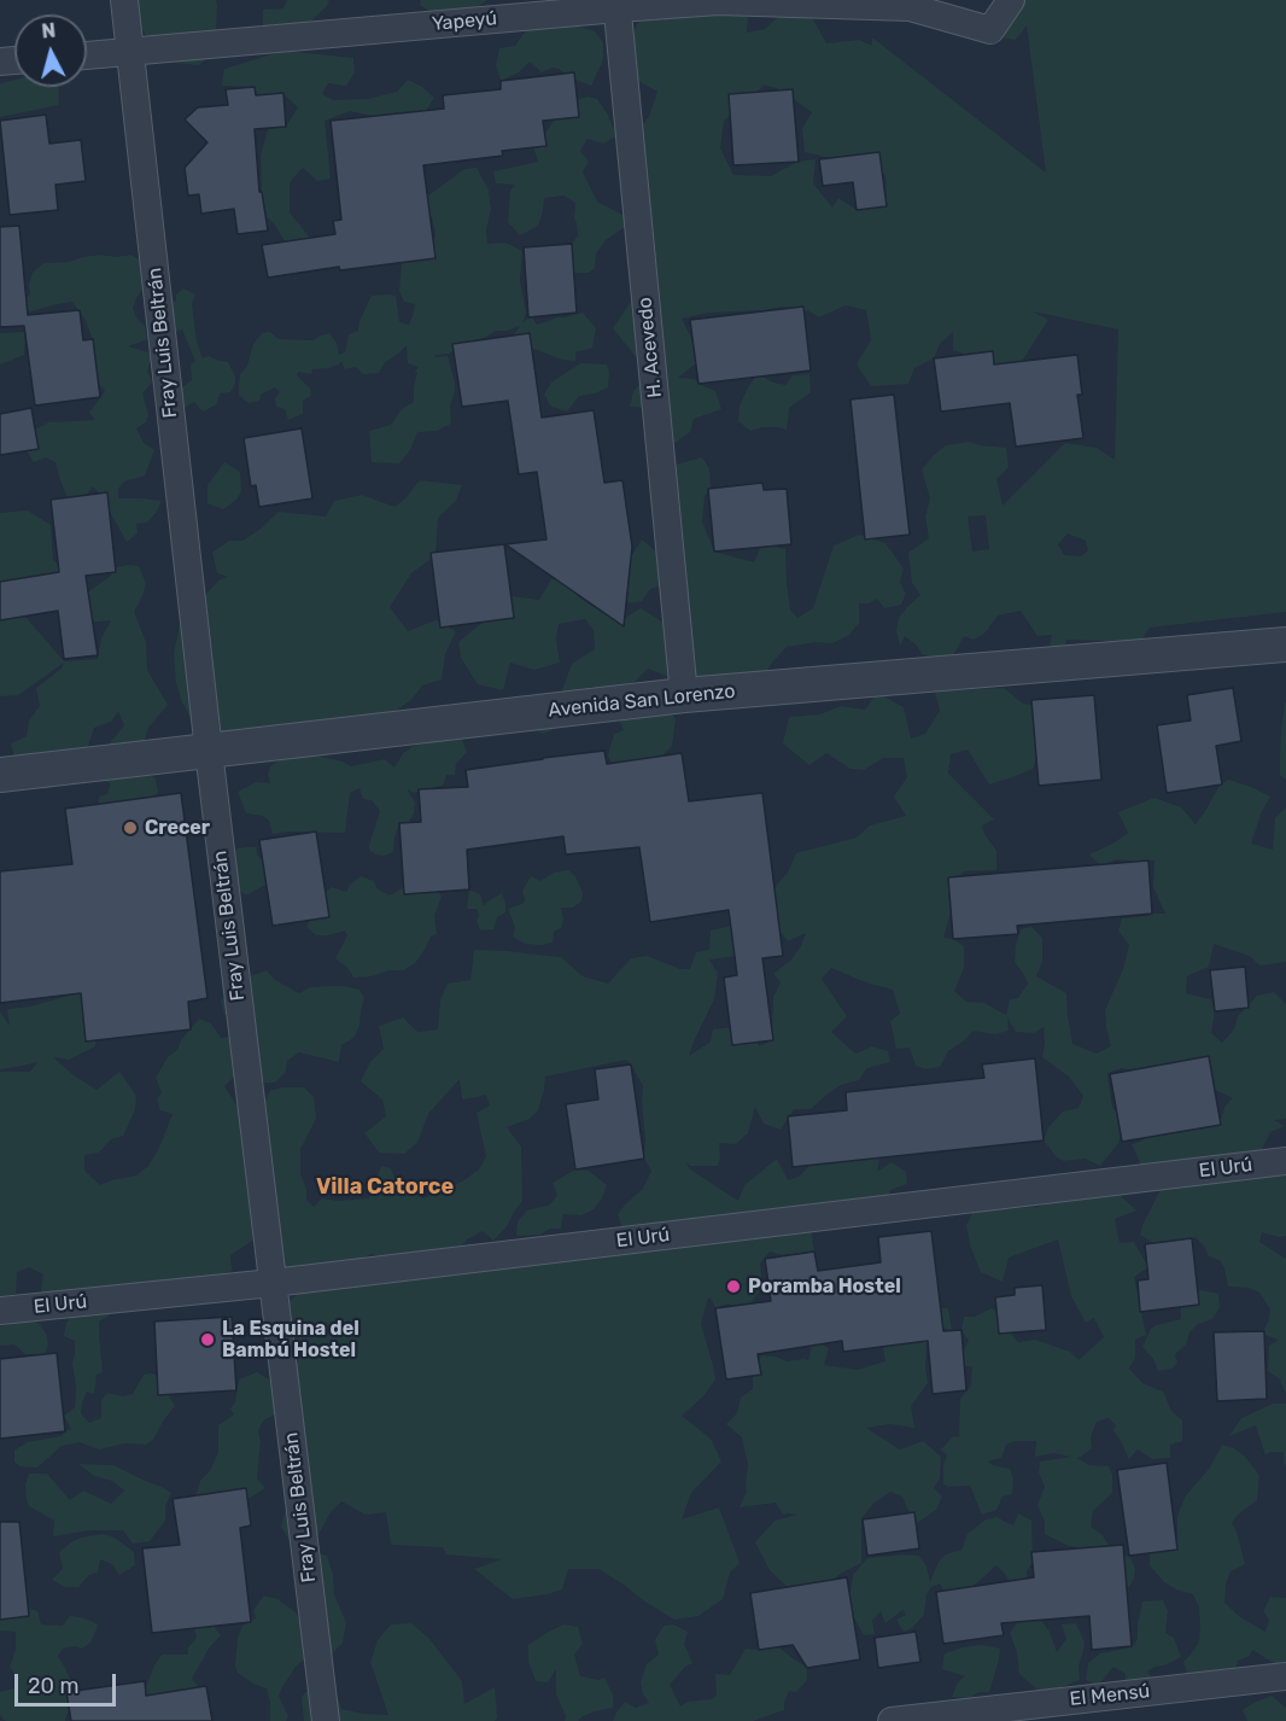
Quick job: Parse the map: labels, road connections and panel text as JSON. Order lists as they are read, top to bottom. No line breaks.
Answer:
{"streets":{"street":["Yapeyú","Fray Luis Beltrán","H. Acevedo","Avenida San Lorenzo","El Urú","El Mensú"]},"crossings":[["Yapeyú","Fray Luis Beltrán"],["Yapeyú","H. Acevedo"],["Fray Luis Beltrán","Avenida San Lorenzo"],["Fray Luis Beltrán","El Urú"],["H. Acevedo","Avenida San Lorenzo"]],"districts":["Villa Catorce"],"places":["Crecer","Poramba Hostel","La Esquina del Bambú Hostel"],"scale_bar":"20 m","north":"top"}
